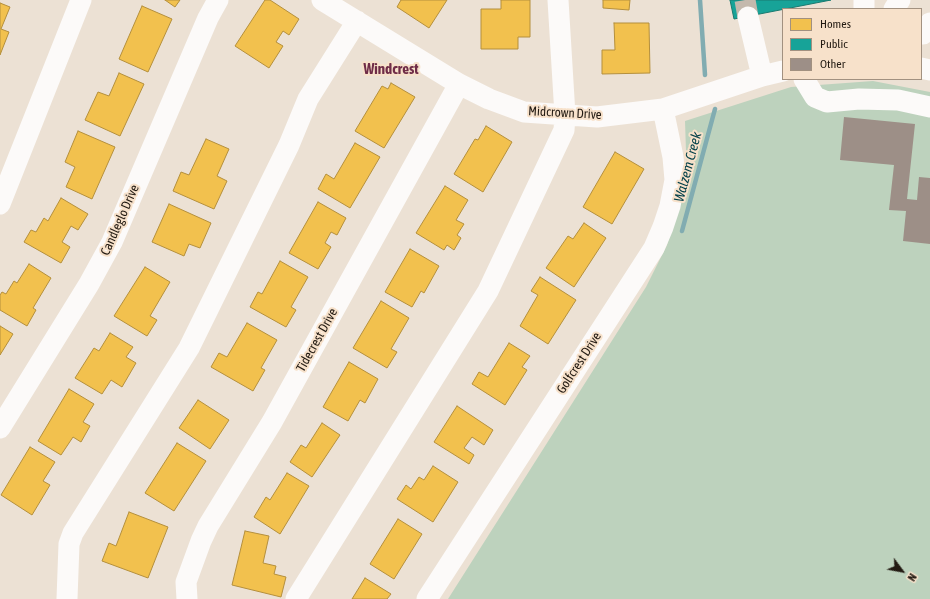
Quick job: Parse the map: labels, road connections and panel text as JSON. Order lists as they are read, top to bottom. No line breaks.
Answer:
{"streets":{"street":["Midcrown Drive","Candleglo Drive","Tidecrest Drive","Golfcrest Drive"]},"crossings":[["Midcrown Drive","Tidecrest Drive"],["Midcrown Drive","Golfcrest Drive"]],"districts":["Windcrest"],"water":["Walzem Creek"],"legend":["Homes","Public","Other"],"north":"bottom right"}
